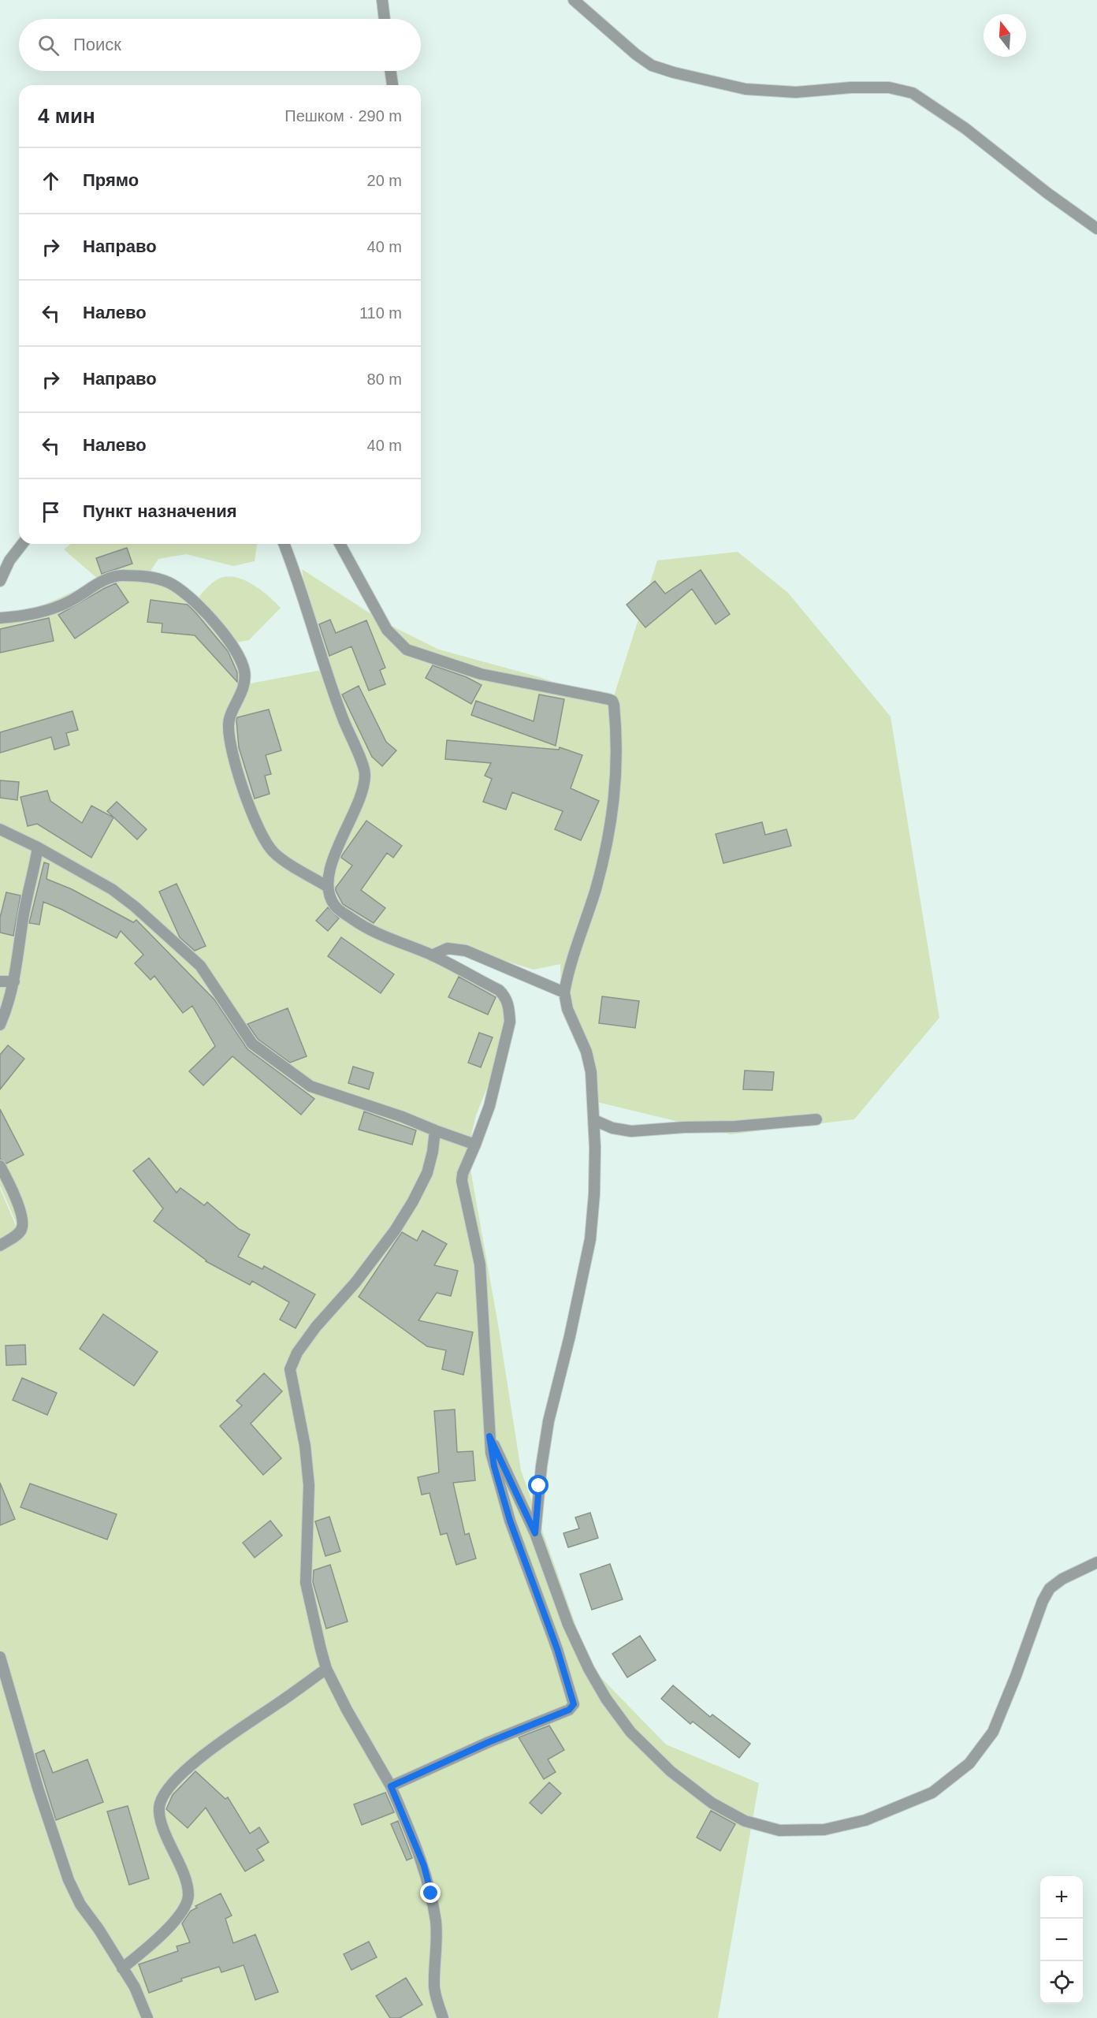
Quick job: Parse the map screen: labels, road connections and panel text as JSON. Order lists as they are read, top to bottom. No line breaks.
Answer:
{"north":"top","page":{"search":"Поиск","heading":["4 мин","Пешком · 290 m"],"list":[["Прямо","20 m"],["Направо","40 m"],["Налево","110 m"],["Направо","80 m"],["Налево","40 m"],"Пункт назначения"],"map_buttons":["+","−"]}}
